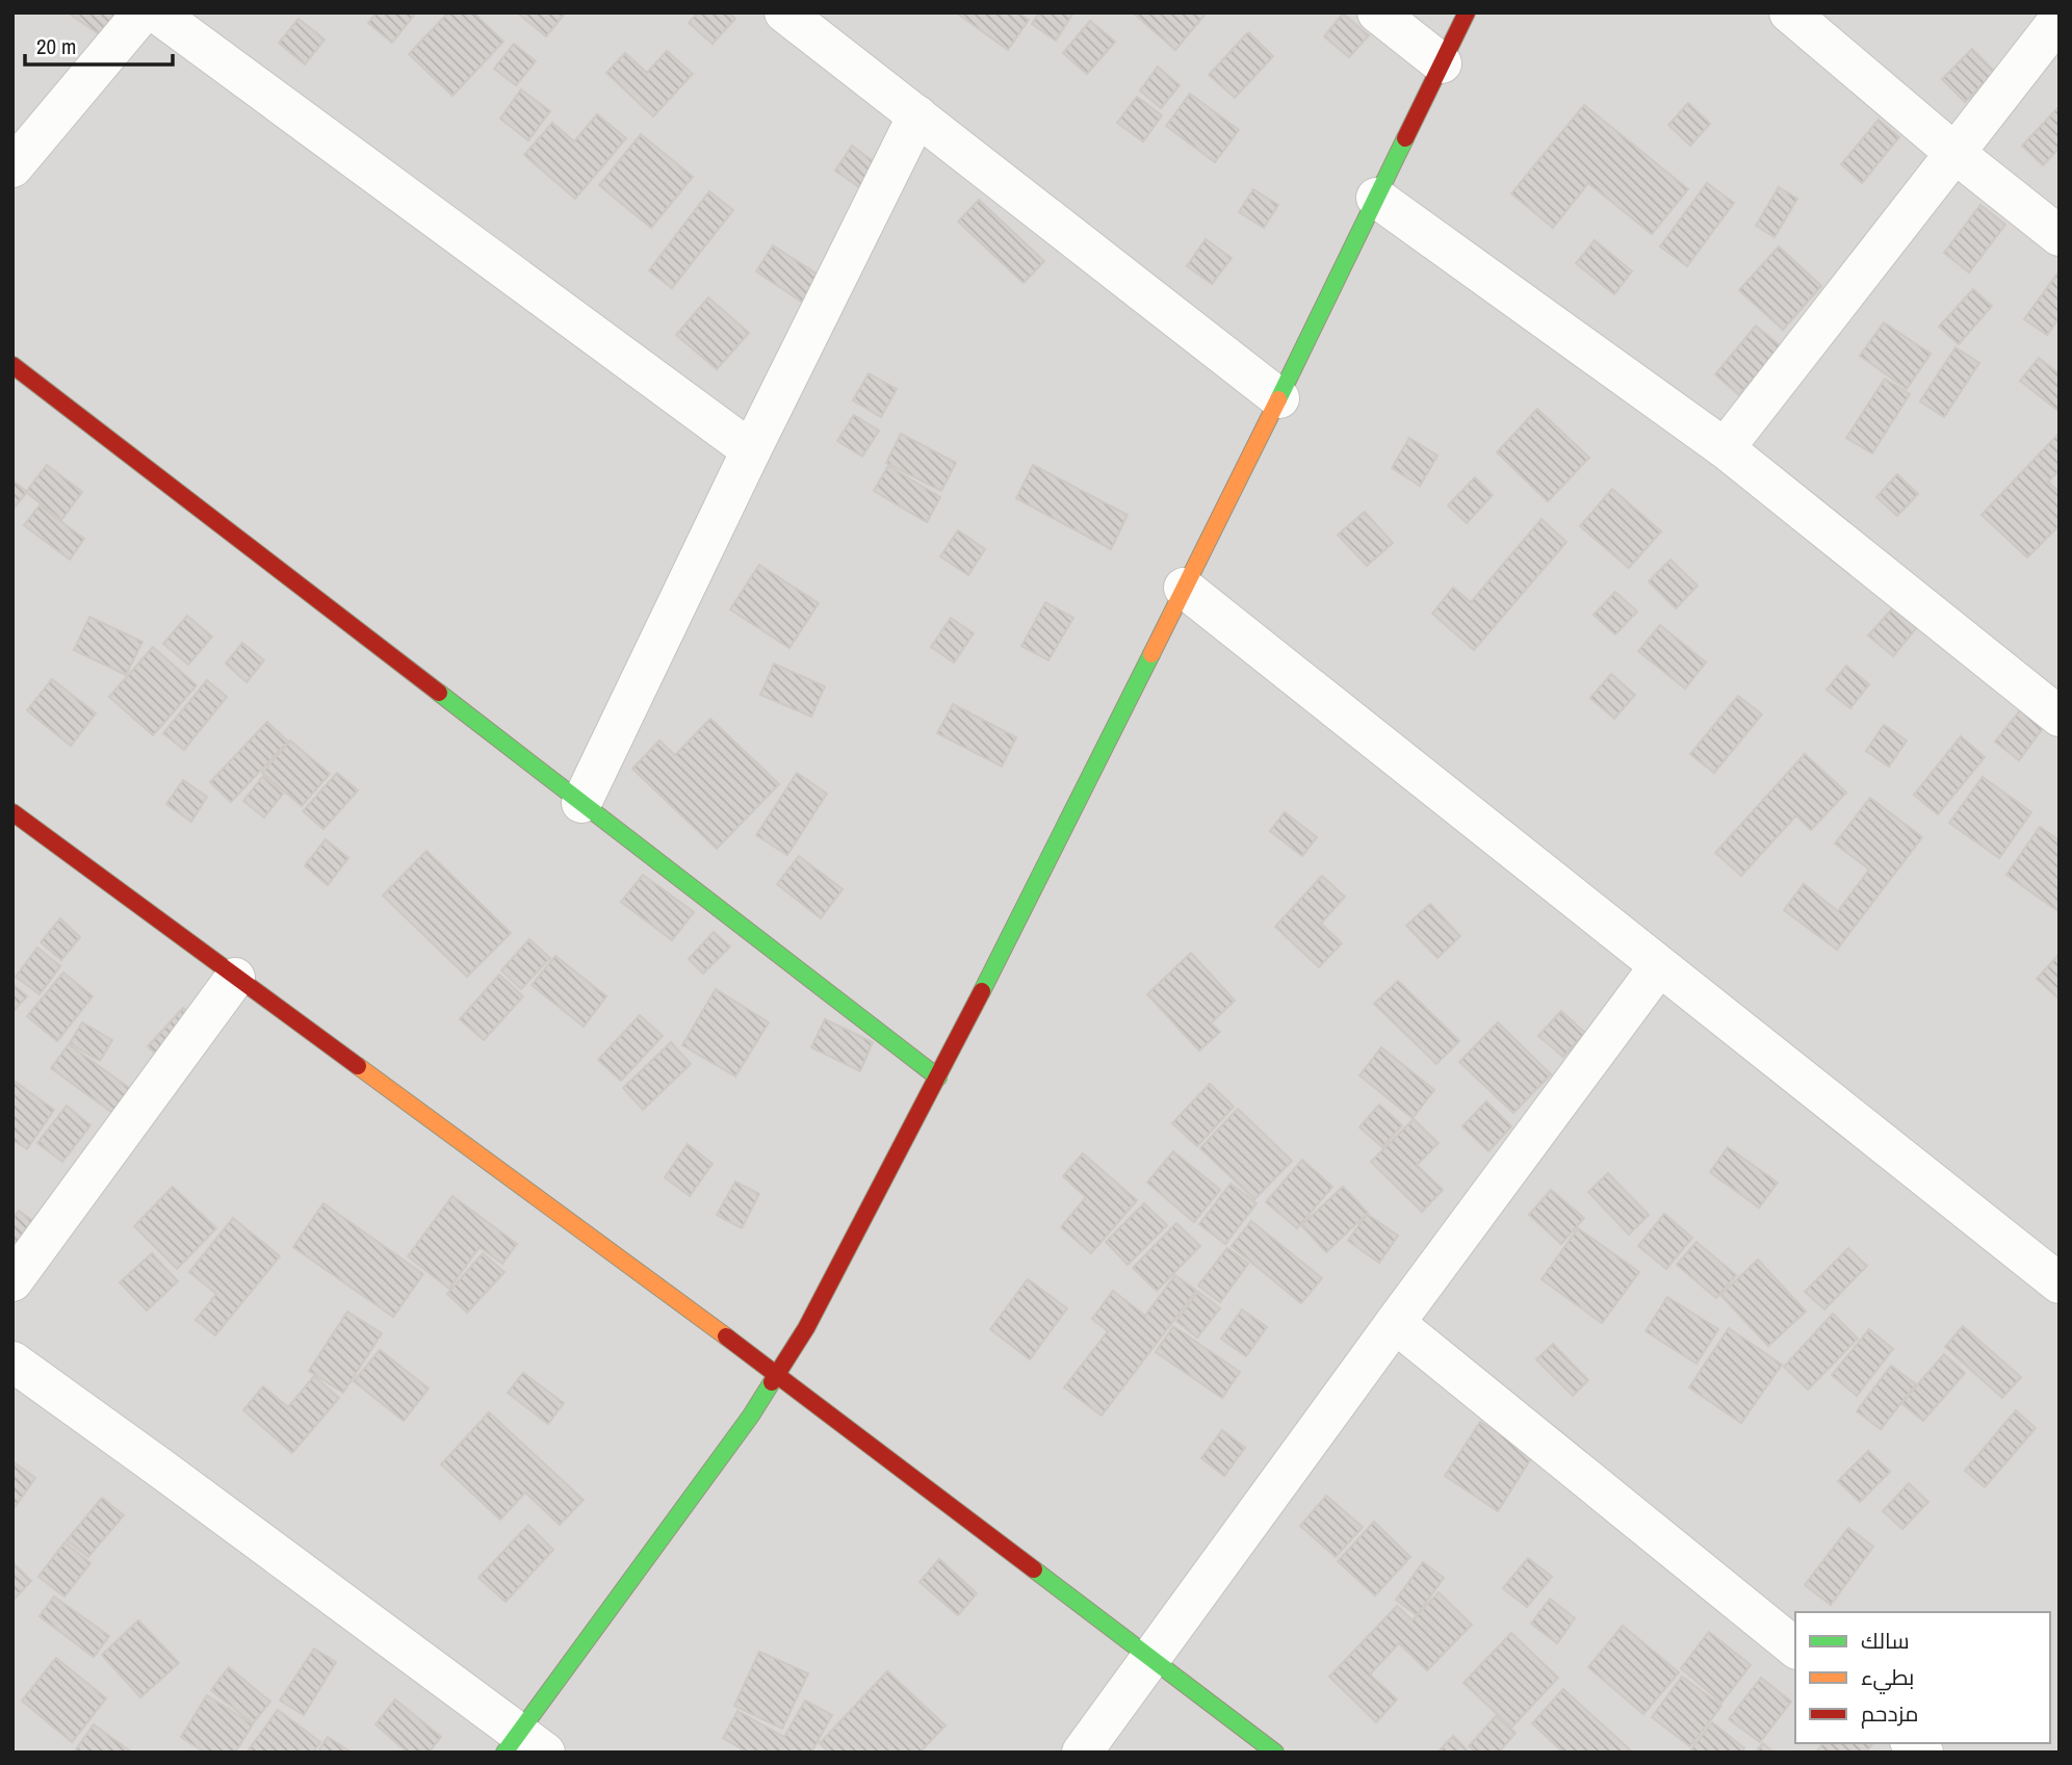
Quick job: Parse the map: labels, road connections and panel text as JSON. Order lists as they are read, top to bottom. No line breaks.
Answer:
{"legend":["سالك","بطيء","مزدحم"],"scale_bar":"20 m"}
